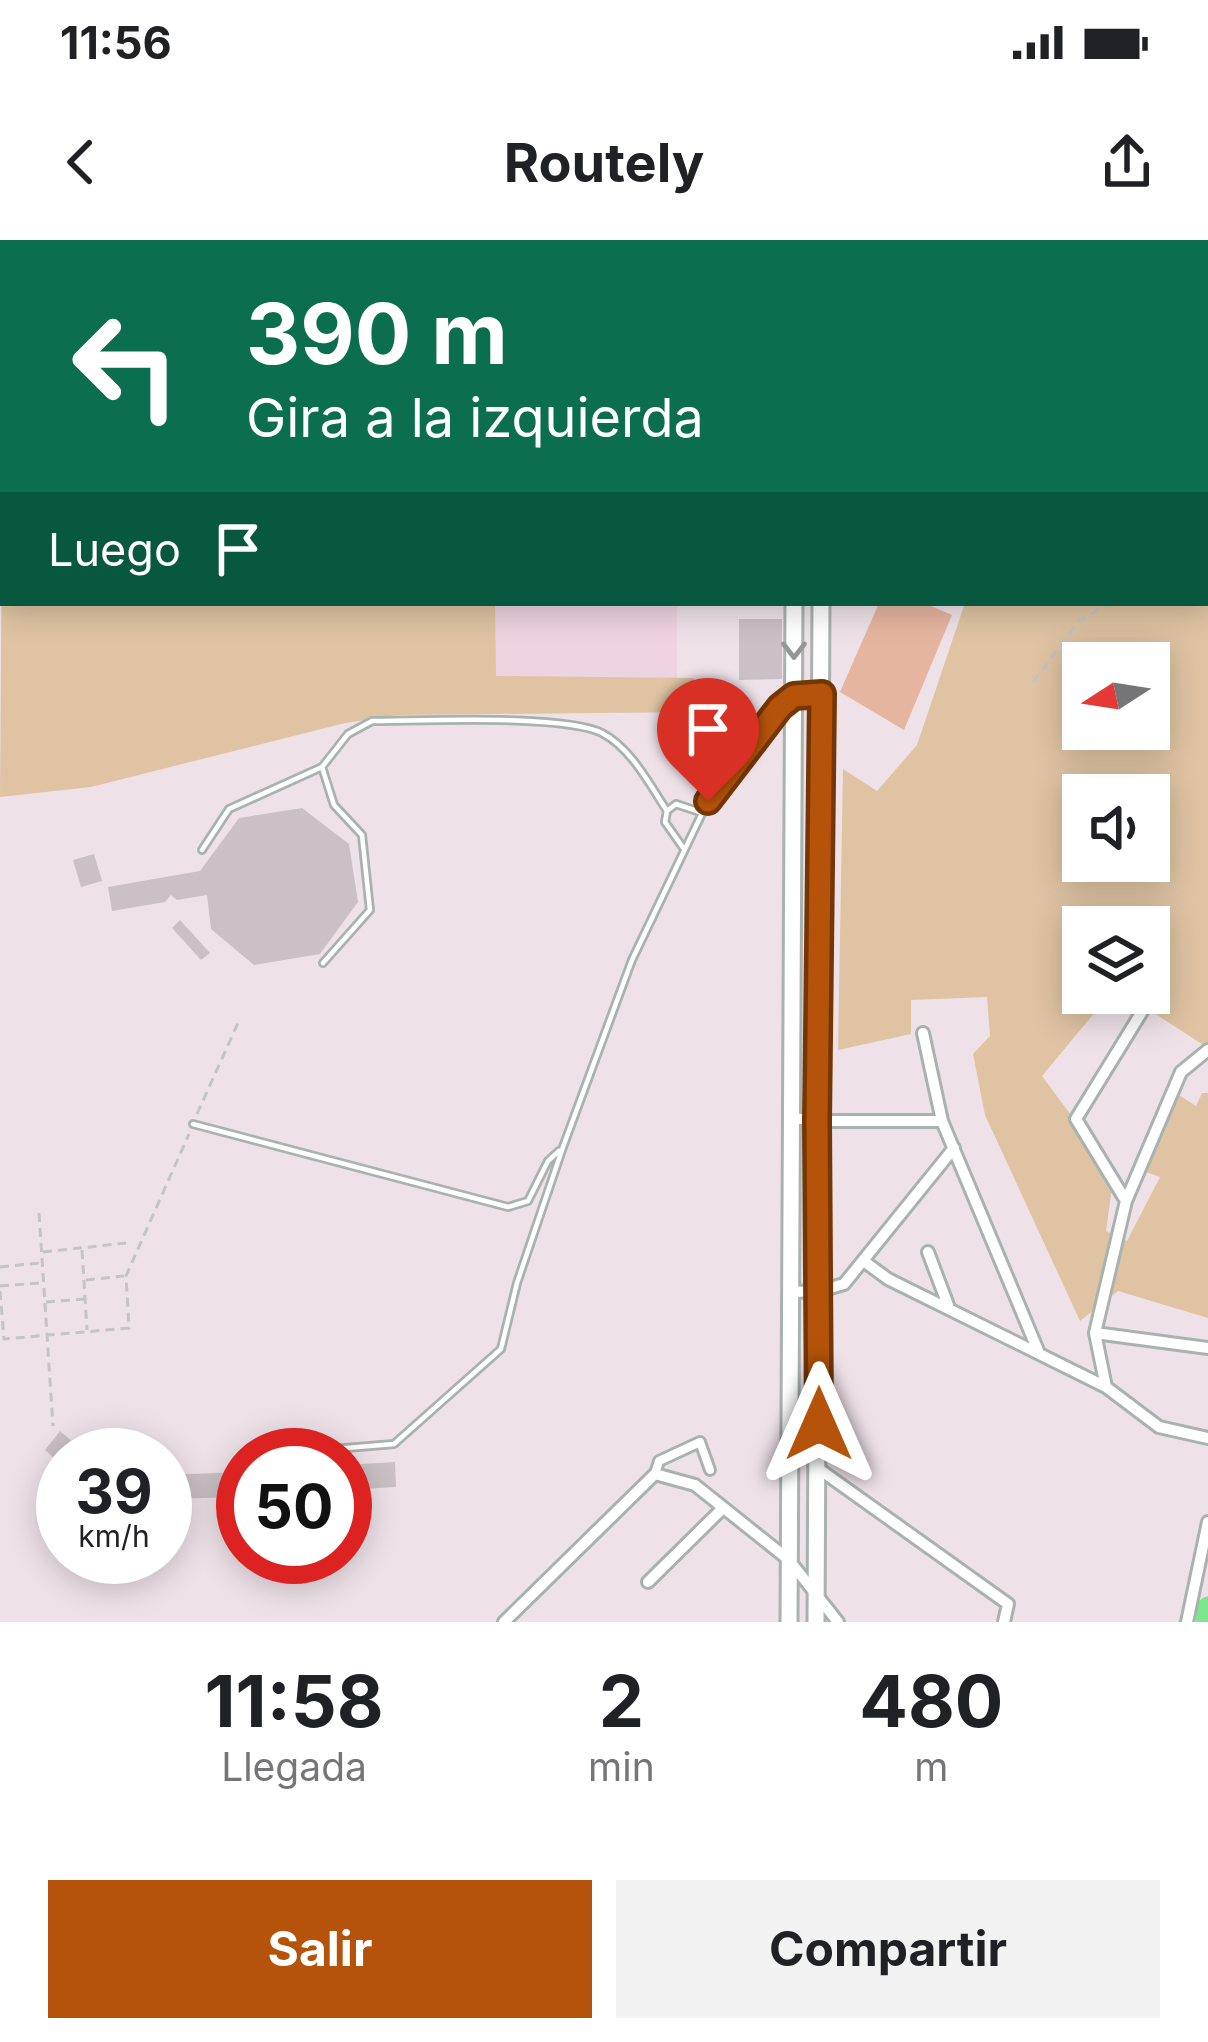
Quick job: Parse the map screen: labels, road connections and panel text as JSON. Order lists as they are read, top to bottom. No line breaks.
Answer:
{"north":"left","page":{"status":"11:56","header":"Routely","turn":["390 m","Gira a la izquierda"],"then":"Luego","speed":"39 km/h","limit":"50","eta":["11:58","Llegada","2","min","480","m"],"buttons":["Salir","Compartir"]}}
